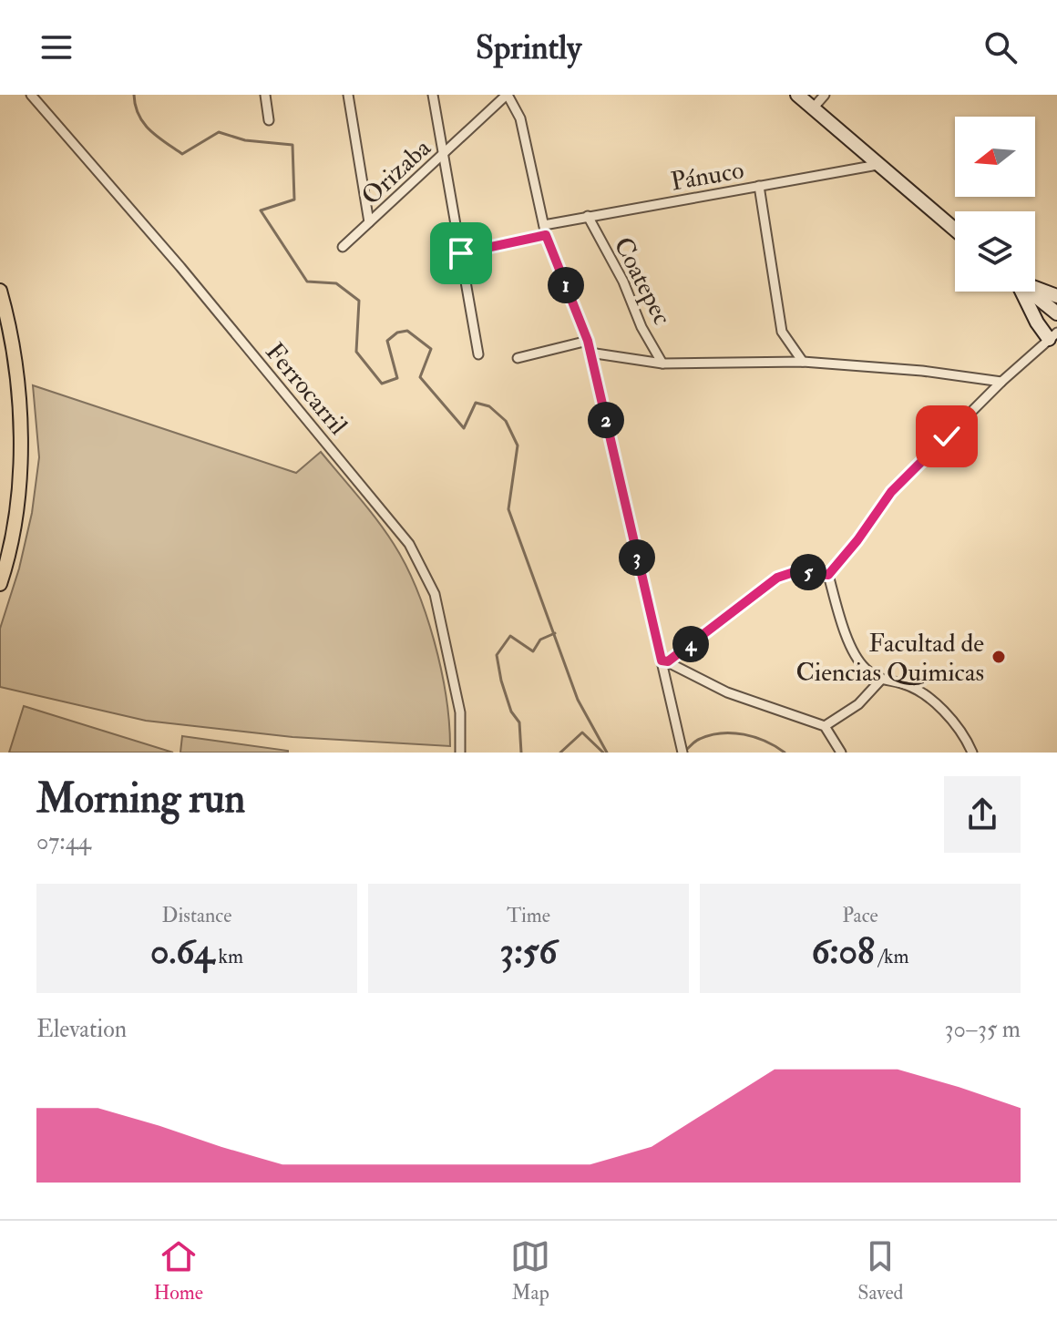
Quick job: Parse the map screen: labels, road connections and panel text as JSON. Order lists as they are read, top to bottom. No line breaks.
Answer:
{"streets":{"street":["Orizaba","Pánuco","Coatepec","Ferrocarril"]},"crossings":[["Pánuco","Coatepec"]],"places":["Facultad de Ciencias Quimicas"],"north":"left","page":{"header":"Sprintly","pins":["1","2","3","5","4"],"heading":["Morning run","07:44"],"stats":[["Distance","0.64 km"],["Time","3:56"],["Pace","6:08 /km"]],"chart":["Elevation","30–35 m"],"tabs":["Home","Map","Saved"]}}
